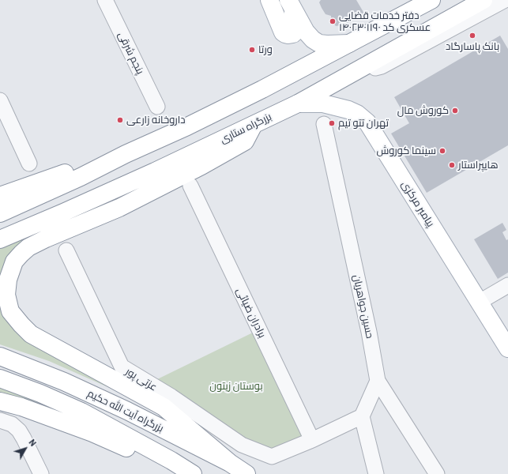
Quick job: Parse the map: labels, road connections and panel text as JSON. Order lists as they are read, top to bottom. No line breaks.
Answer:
{"streets":{"main road":["بزرگراه ستاری","پیامبر مرکزی","بزرگراه آیت الله حکیم"],"street":["پنجم شرقی","حسین جواهریان","برادران ضیائی","عزتی پور"]},"crossings":[["بزرگراه ستاری","پیامبر مرکزی"],["برادران ضیائی","عزتی پور"]],"parks":["بوستان زیتون"],"places":["دفتر خدمات قضایی عسکری کد ۱۴۰۲۳۰۱۱۹۰","بانک پاسارگاد","ورتا","کوروش مال","داروخانه زارعی","تهران تتو تیم","سینما کوروش","هایپراستار"],"north":"top right"}
